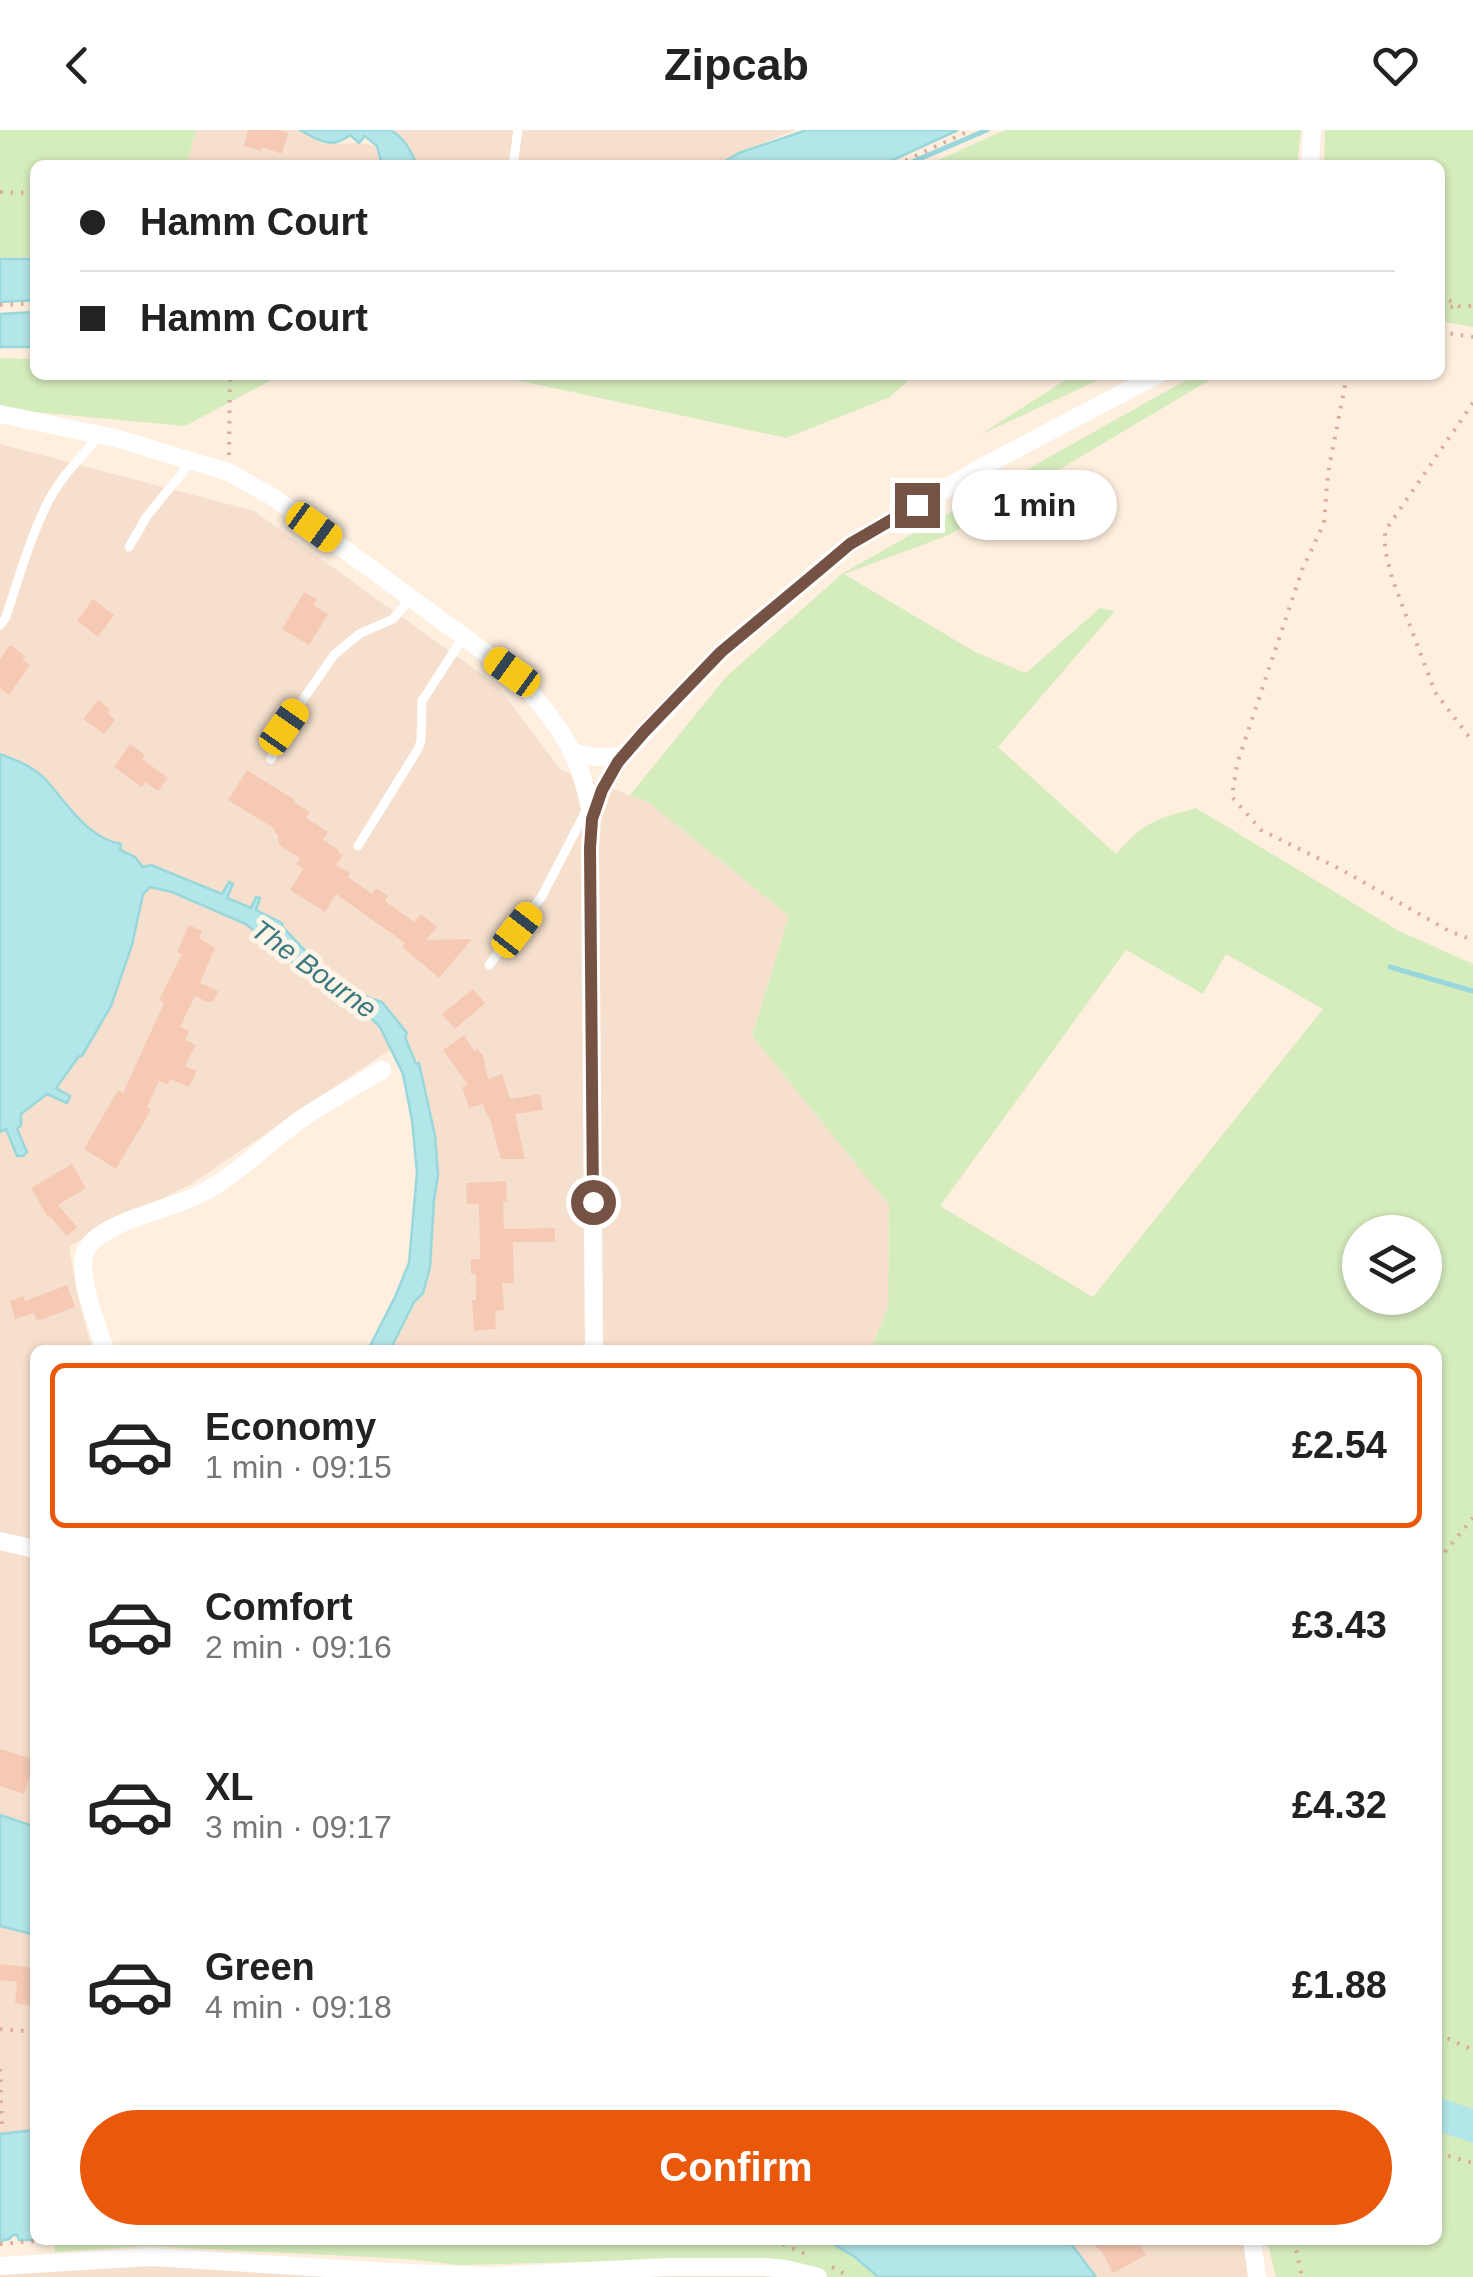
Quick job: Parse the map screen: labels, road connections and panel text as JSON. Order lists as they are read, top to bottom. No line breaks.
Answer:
{"water":["The Bourne"],"page":{"header":"Zipcab","banner":["Hamm Court","Hamm Court"],"bubble":"1 min","list":[{"name":"Economy","note":"1 min · 09:15","value":"£2.54"},{"name":"Comfort","note":"2 min · 09:16","value":"£3.43"},{"name":"XL","note":"3 min · 09:17","value":"£4.32"},{"name":"Green","note":"4 min · 09:18","value":"£1.88"}],"buttons":"Confirm"}}
